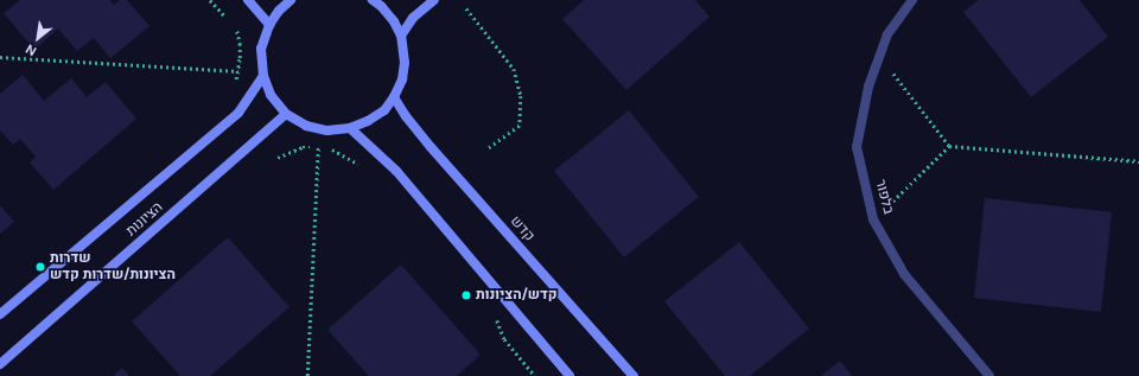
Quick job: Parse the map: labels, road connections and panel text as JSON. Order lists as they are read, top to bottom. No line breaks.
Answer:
{"streets":{"main road":["הציונות","קדש"],"street":["בלפור"]},"places":["שדרות הציונות/שדרות קדש","קדש/הציונות"],"north":"bottom left"}
